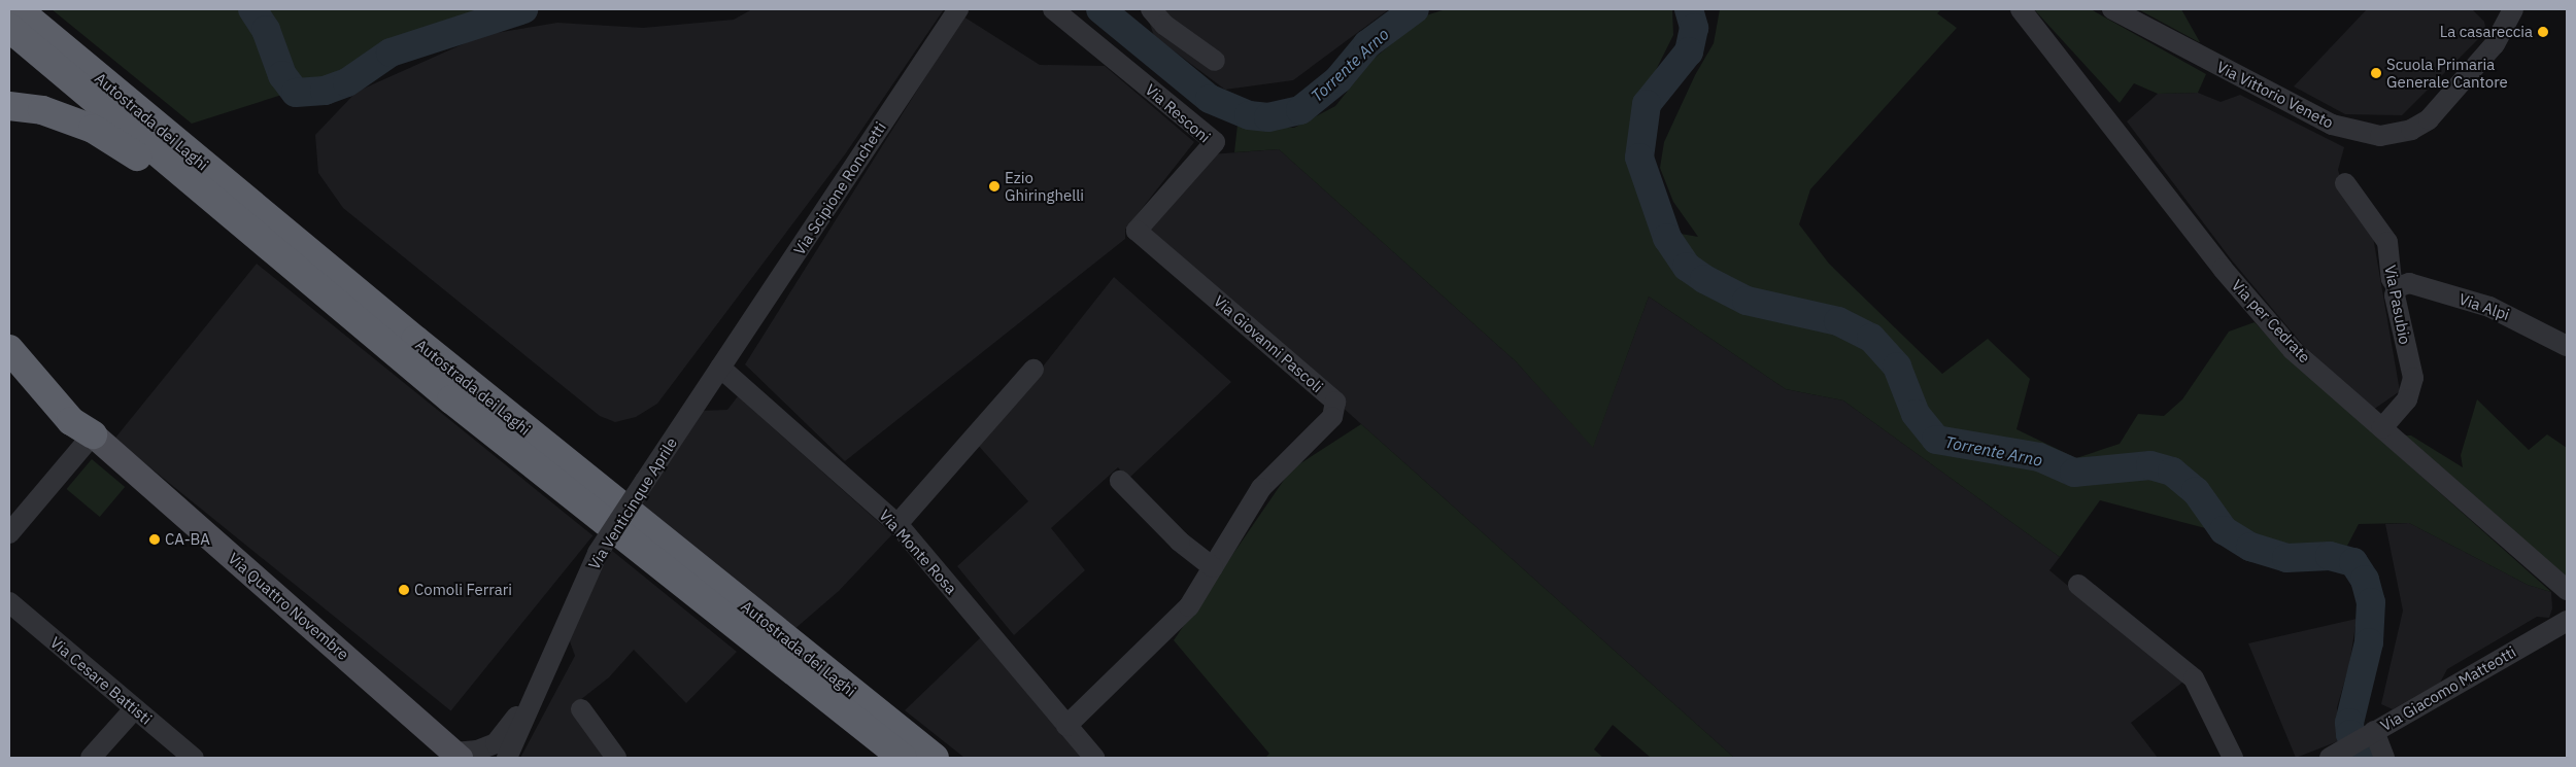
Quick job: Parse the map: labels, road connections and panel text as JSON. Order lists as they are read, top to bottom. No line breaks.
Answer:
{"streets":{"highway":["Autostrada dei Laghi"],"main road":["Via Quattro Novembre"],"street":["Via Vittorio Veneto","Via Resconi","Via Scipione Ronchetti","Via Pasubio","Via Alpi","Via per Cedrate","Via Giovanni Pascoli","Via Venticinque Aprile","Via Monte Rosa","Via Cesare Battisti","Via Giacomo Matteotti"]},"crossings":[["Via Resconi","Via Giovanni Pascoli"],["Via Scipione Ronchetti","Via Venticinque Aprile"],["Via Scipione Ronchetti","Via Monte Rosa"],["Via Pasubio","Via Alpi"],["Via Pasubio","Via per Cedrate"],["Via Giovanni Pascoli","Via Monte Rosa"],["Via Venticinque Aprile","Via Monte Rosa"]],"water":["Torrente Arno"],"places":["La casareccia","Scuola Primaria Generale Cantore","Ezio Ghiringhelli","CA-BA","Comoli Ferrari"]}
